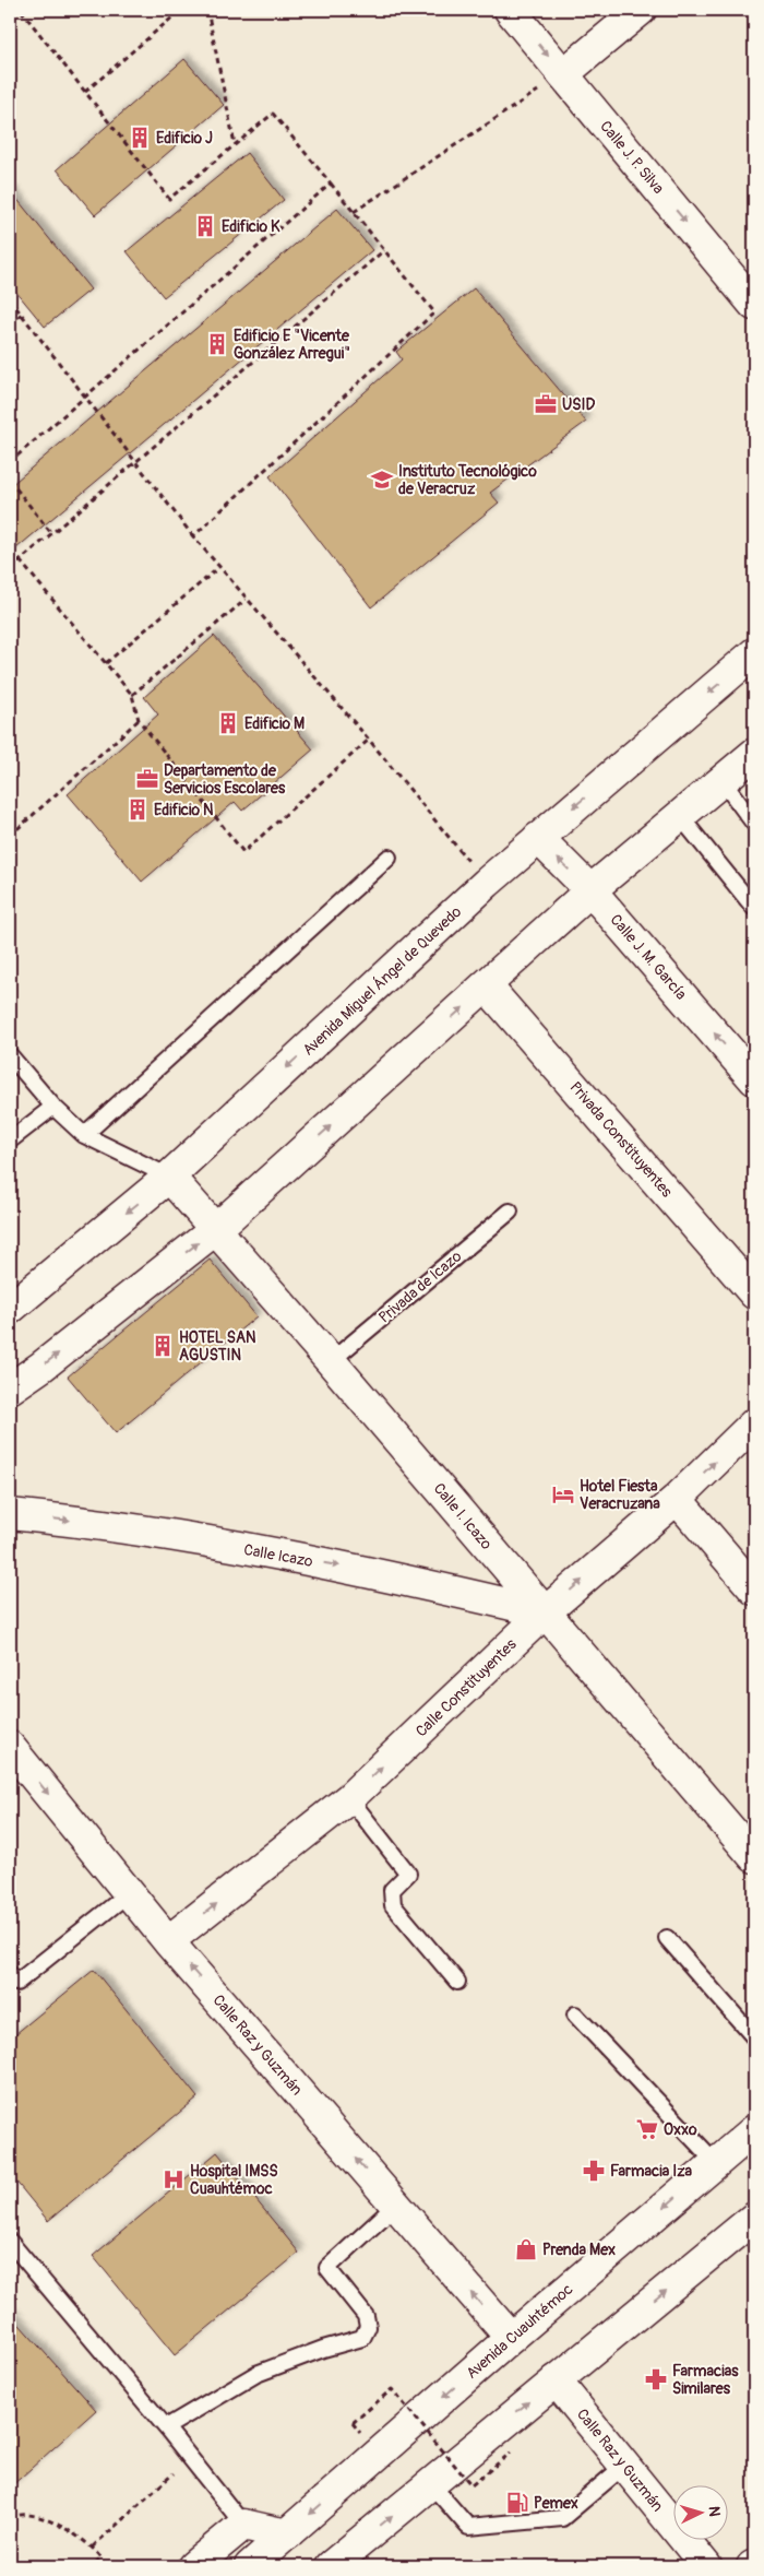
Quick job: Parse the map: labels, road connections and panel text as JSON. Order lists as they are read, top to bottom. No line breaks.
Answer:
{"streets":{"street":["Calle J. P. Silva","Calle J. M. García","Avenida Miguel Ángel de Quevedo","Privada Constituyentes","Calle I. Icazo","Calle Icazo","Calle Constituyentes","Calle Raz y Guzmán","Avenida Cuauhtémoc"],"lane":["Privada de Icazo"]},"crossings":[["Calle J. M. García","Avenida Miguel Ángel de Quevedo"],["Avenida Miguel Ángel de Quevedo","Calle I. Icazo"],["Privada de Icazo","Calle I. Icazo"],["Calle I. Icazo","Calle Icazo"],["Calle I. Icazo","Calle Constituyentes"],["Calle Icazo","Calle Constituyentes"],["Calle Constituyentes","Calle Raz y Guzmán"],["Calle Raz y Guzmán","Avenida Cuauhtémoc"]],"one_way":["Calle J. P. Silva","Calle J. M. García","Calle Icazo","Calle Constituyentes"],"places":{"building":["Edificio J","Edificio K","Edificio E \"Vicente González Arregui\"","Edificio M","Edificio N","HOTEL SAN AGUSTIN"],"office":["USID","Departamento de Servicios Escolares"],"school or university":["Instituto Tecnológico de Veracruz"],"hotel":["Hotel Fiesta Veracruzana"],"supermarket":["Oxxo"],"pharmacy":["Farmacia Iza","Farmacias Similares"],"hospital":["Hospital IMSS Cuauhtémoc"],"shop":["Prenda Mex"],"fuel station":["Pemex"]},"north":"right"}
